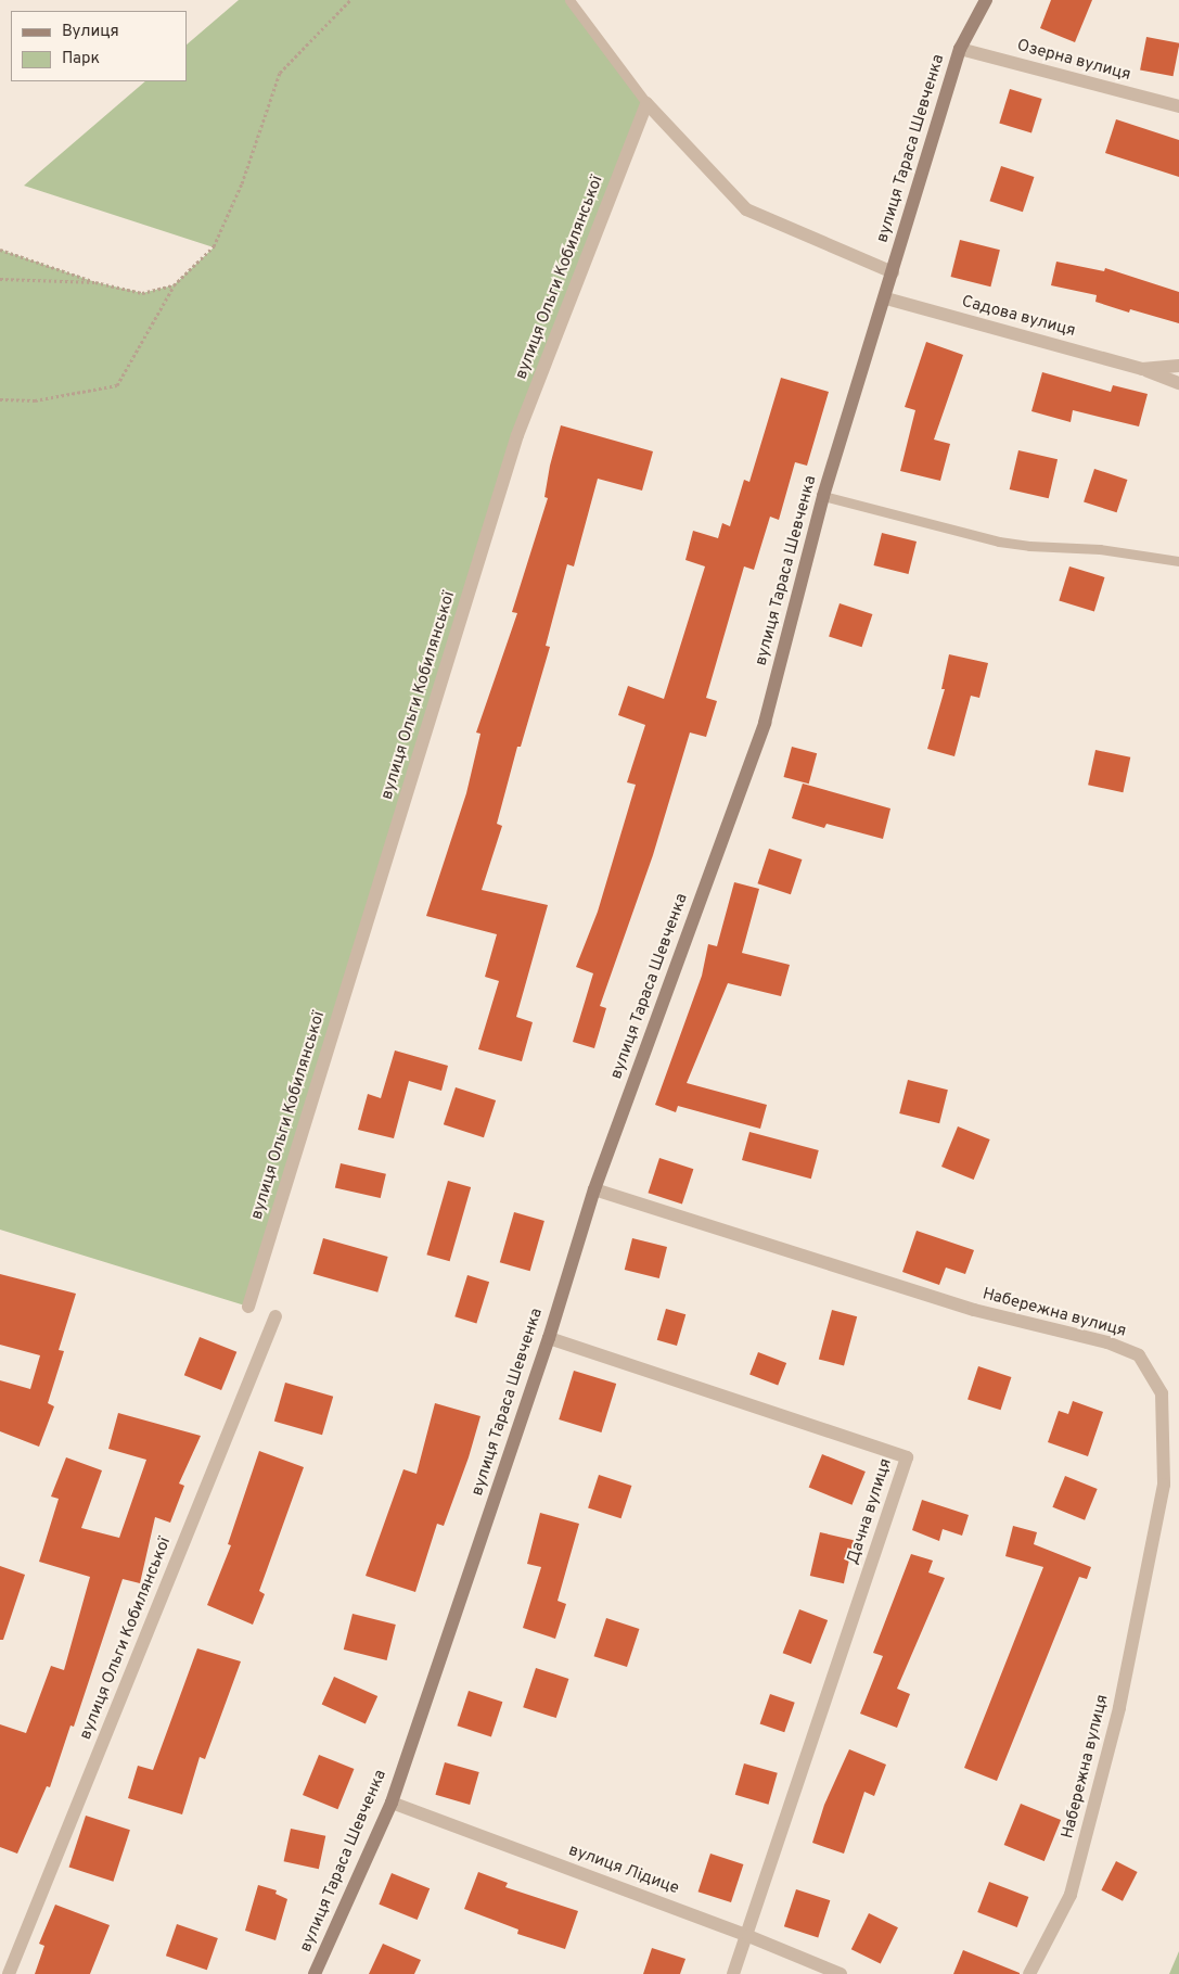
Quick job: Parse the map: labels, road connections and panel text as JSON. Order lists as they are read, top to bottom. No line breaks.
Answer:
{"streets":{"main road":["вулиця Тараса Шевченка"],"street":["Озерна вулиця","вулиця Ольги Кобилянської","Садова вулиця","Набережна вулиця","Дачна вулиця","вулиця Лідице"]},"crossings":[["Озерна вулиця","вулиця Тараса Шевченка"],["вулиця Тараса Шевченка","Садова вулиця"],["вулиця Тараса Шевченка","Набережна вулиця"],["вулиця Тараса Шевченка","Дачна вулиця"],["вулиця Тараса Шевченка","вулиця Лідице"],["Дачна вулиця","вулиця Лідице"]],"legend":["Вулиця","Парк"]}
